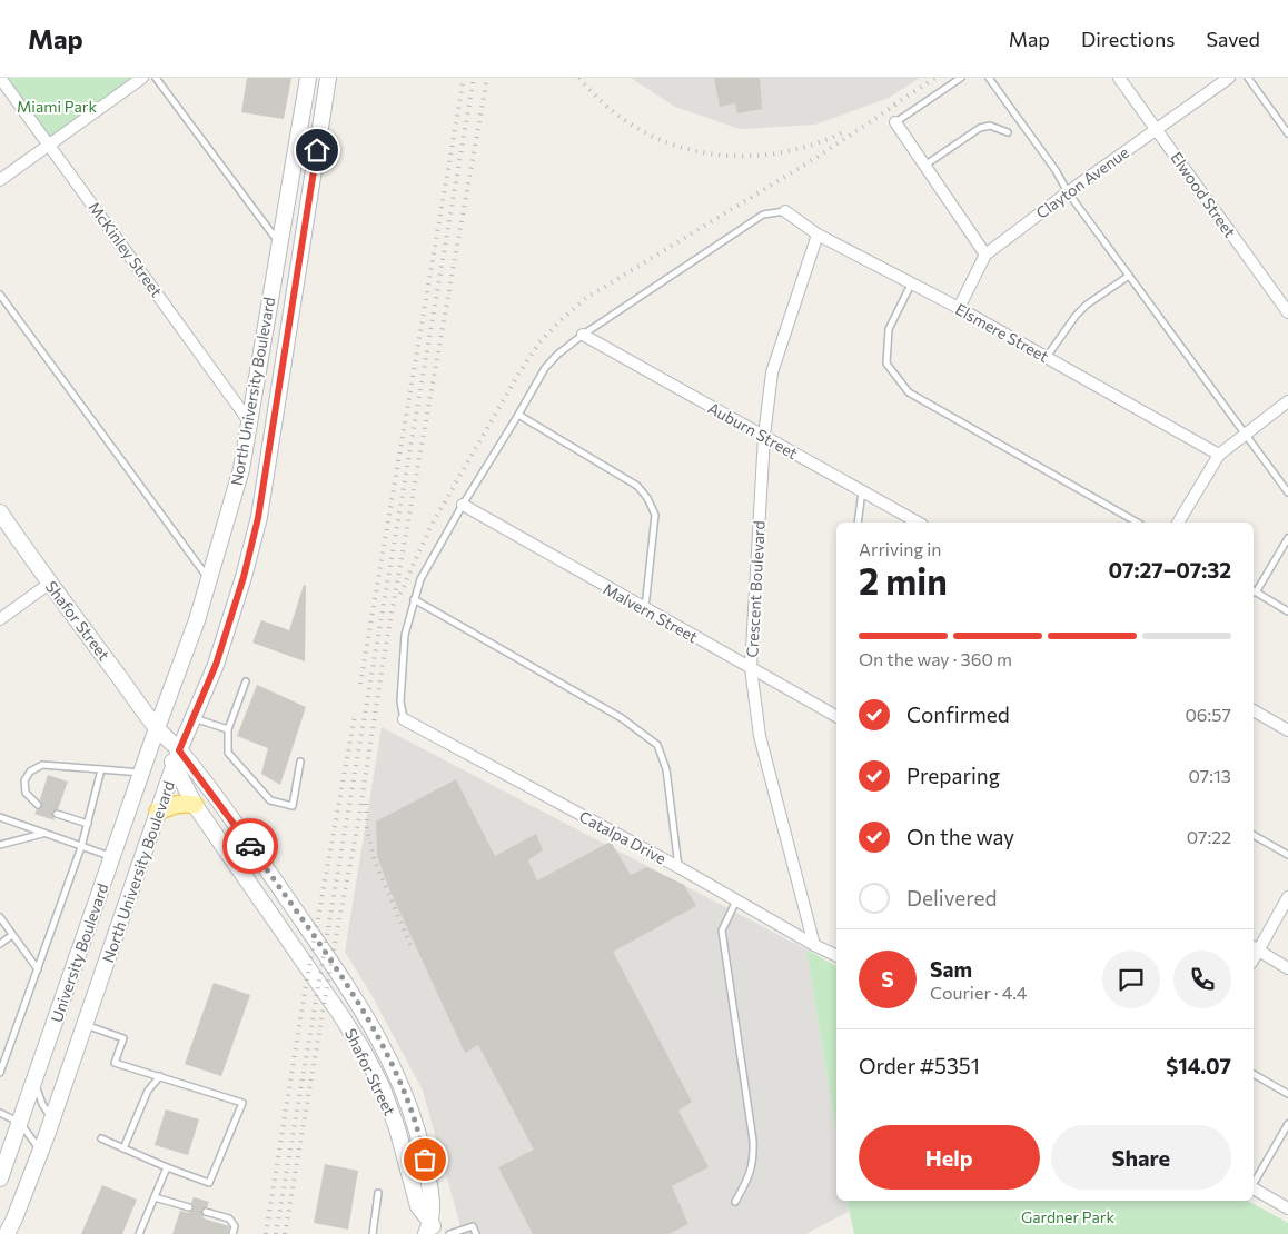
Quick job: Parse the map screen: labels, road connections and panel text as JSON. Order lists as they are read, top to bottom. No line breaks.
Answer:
{"streets":{"main road":["North University Boulevard","Shafor Street","University Boulevard"],"street":["Clayton Avenue","Elwood Street","McKinley Street","Elsmere Street","Auburn Street","Crescent Boulevard","Malvern Street","Catalpa Drive"]},"crossings":[["Clayton Avenue","Elwood Street"],["Clayton Avenue","Elsmere Street"],["McKinley Street","North University Boulevard"],["Elsmere Street","Crescent Boulevard"],["North University Boulevard","Shafor Street"],["North University Boulevard","University Boulevard"],["Auburn Street","Crescent Boulevard"],["Crescent Boulevard","Malvern Street"],["Crescent Boulevard","Catalpa Drive"],["Shafor Street","University Boulevard"]],"parks":["Miami Park","Gardner Park"],"page":{"header":"Map","nav":["Map","Directions","Saved"],"heading":["2 min","Arriving in","07:27–07:32"],"panel":["Sam","Courier · 4.4","Order #5351","$14.07"],"bar":"On the way · 360 m","list":[["Confirmed","06:57"],["Preparing","07:13"],["On the way","07:22"],"Delivered"],"round":"S","buttons":["Help","Share"]}}
